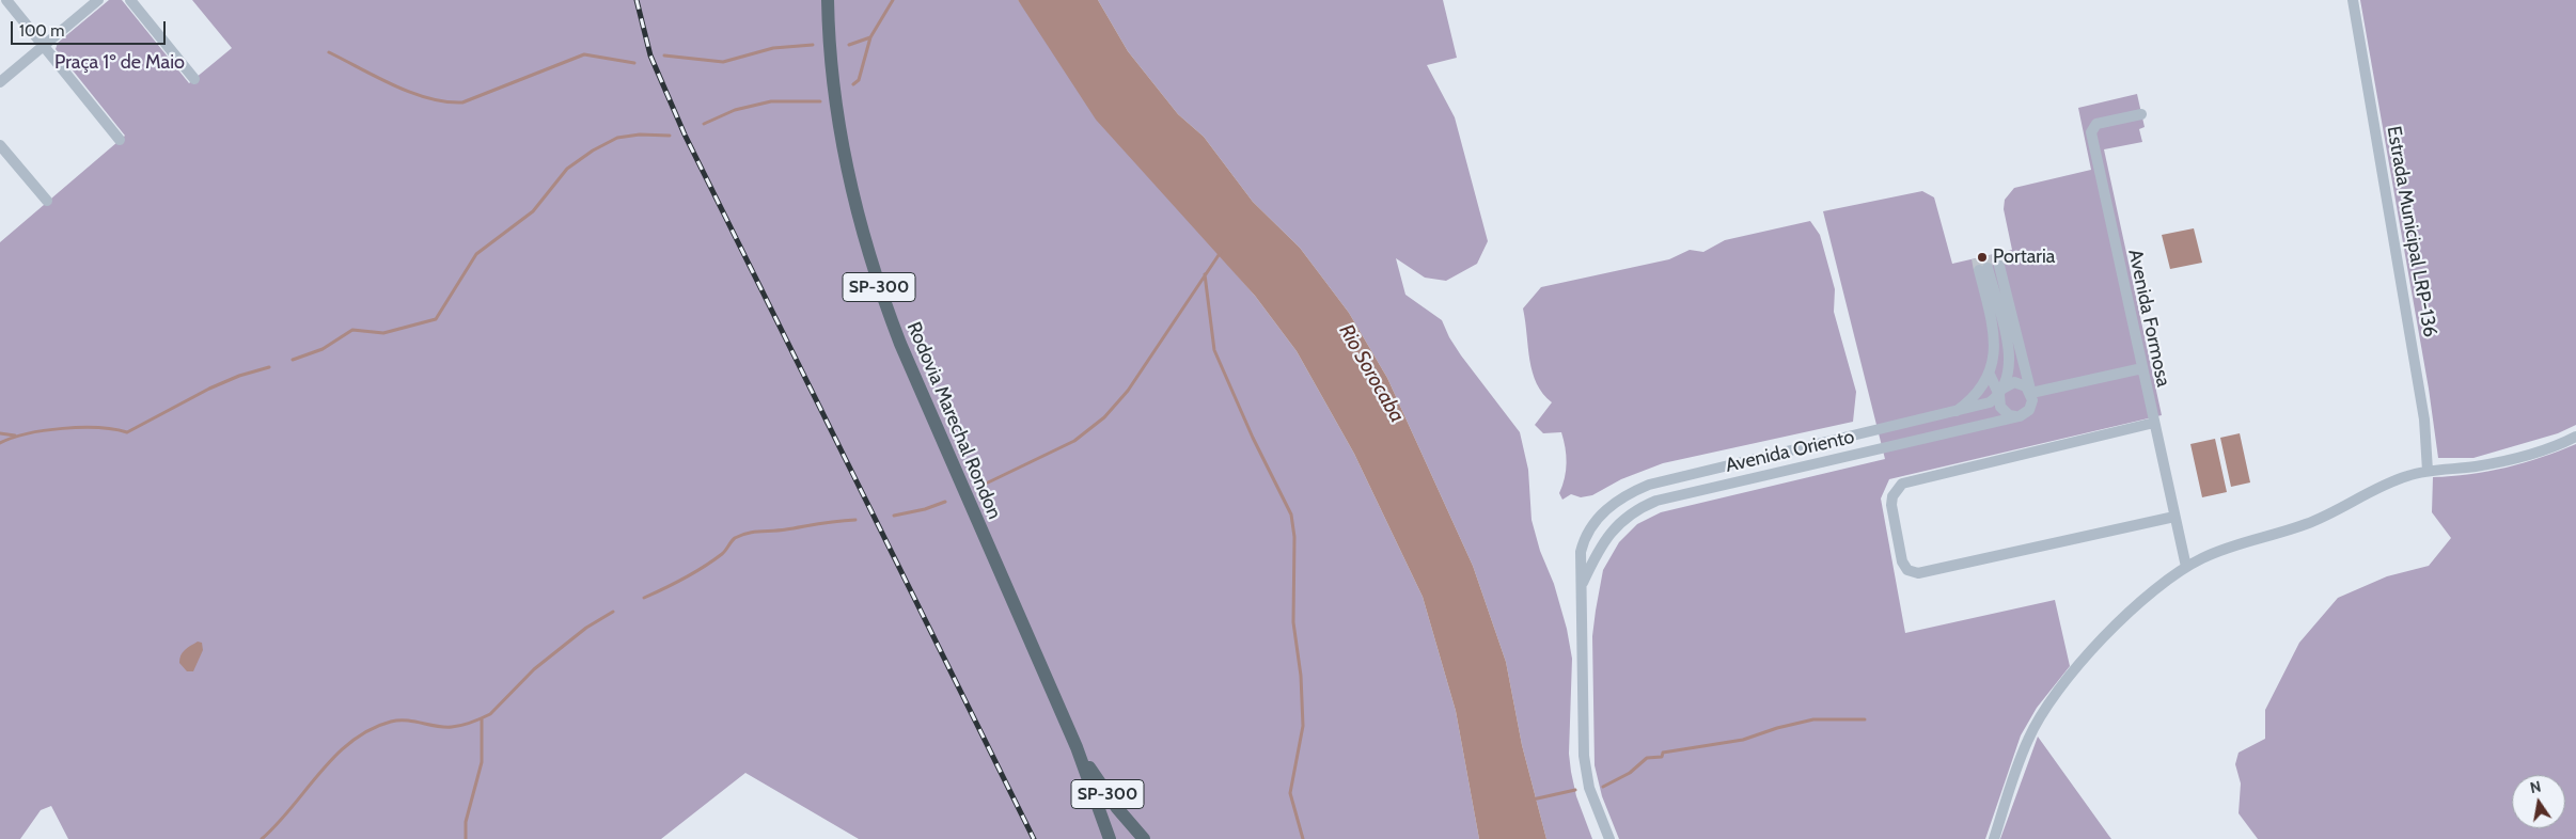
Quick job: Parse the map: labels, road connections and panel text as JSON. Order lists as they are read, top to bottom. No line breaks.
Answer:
{"streets":{"main road":["SP-300","Rodovia Marechal Rondon"],"street":["Estrada Municipal LRP-136","Avenida Formosa","Avenida Oriento"]},"water":["Rio Sorocaba"],"parks":["Praça 1º de Maio"],"places":["Portaria"],"scale_bar":"100 m","north":"top"}
